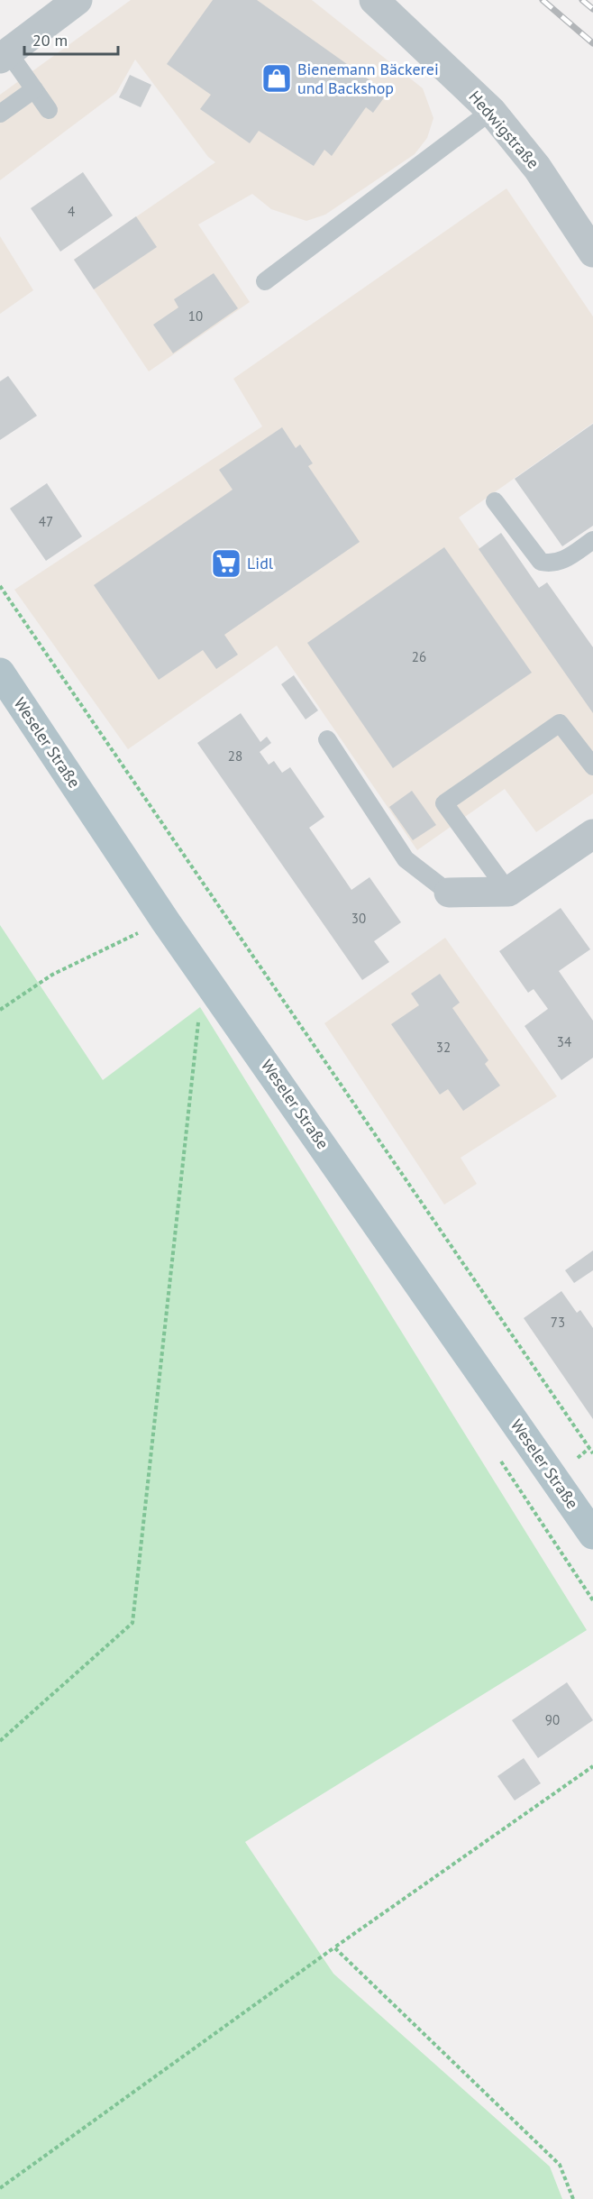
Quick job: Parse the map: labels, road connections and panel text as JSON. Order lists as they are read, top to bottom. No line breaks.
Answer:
{"streets":{"main road":["Weseler Straße"],"street":["Hedwigstraße"]},"places":{"shop":["Bienemann Bäckerei und Backshop"],"supermarket":["Lidl"]},"house_numbers":["4","10","47","26","28","30","34","32","73","90"],"scale_bar":"20 m"}
